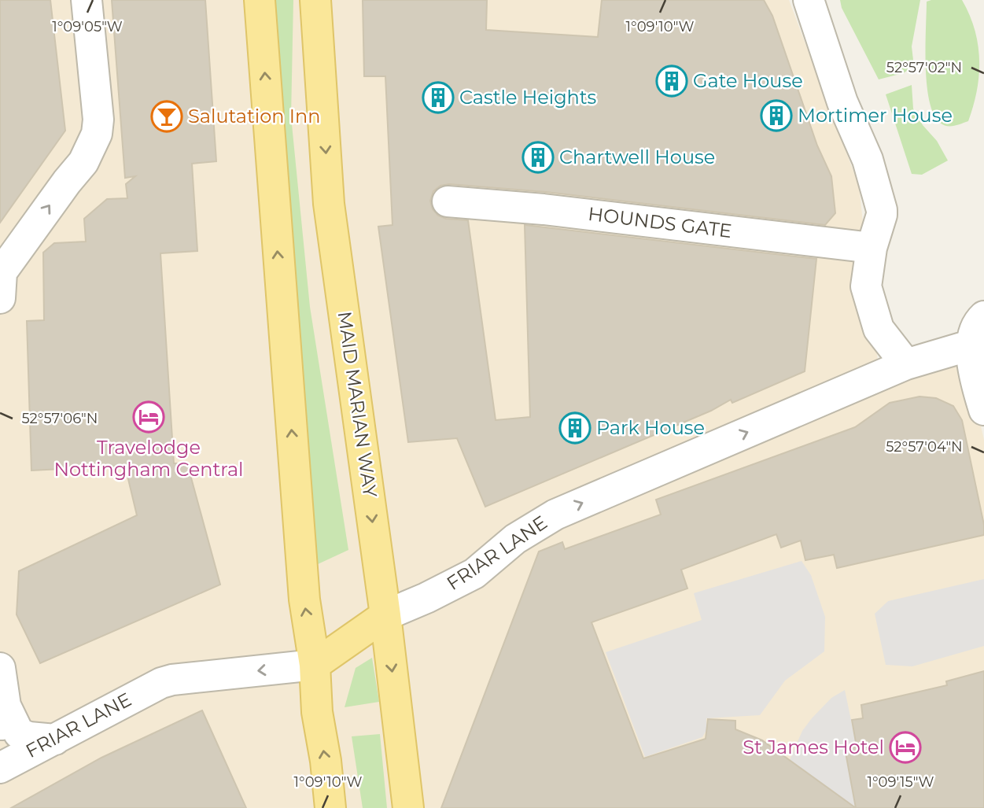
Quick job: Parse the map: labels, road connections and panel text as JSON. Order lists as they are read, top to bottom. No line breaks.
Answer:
{"streets":{"main road":["MAID MARIAN WAY","FRIAR LANE"],"street":["HOUNDS GATE"]},"crossings":[["MAID MARIAN WAY","FRIAR LANE"]],"places":{"building":["Gate House","Castle Heights","Mortimer House","Chartwell House","Park House"],"bar":["Salutation Inn"],"hotel":["Travelodge Nottingham Central","St James Hotel"]},"coordinates":["1°09'05\"W","1°09'10\"W","52°57'02\"N","52°57'06\"N","52°57'04\"N","1°09'15\"W"]}
